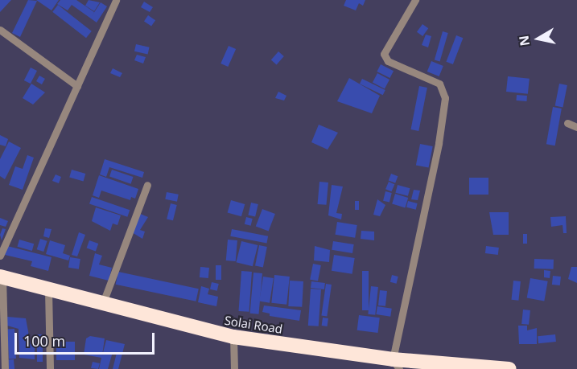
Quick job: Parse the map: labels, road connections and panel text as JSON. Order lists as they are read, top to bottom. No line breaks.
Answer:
{"streets":{"highway":["Solai Road"]},"scale_bar":"100 m","north":"left"}
